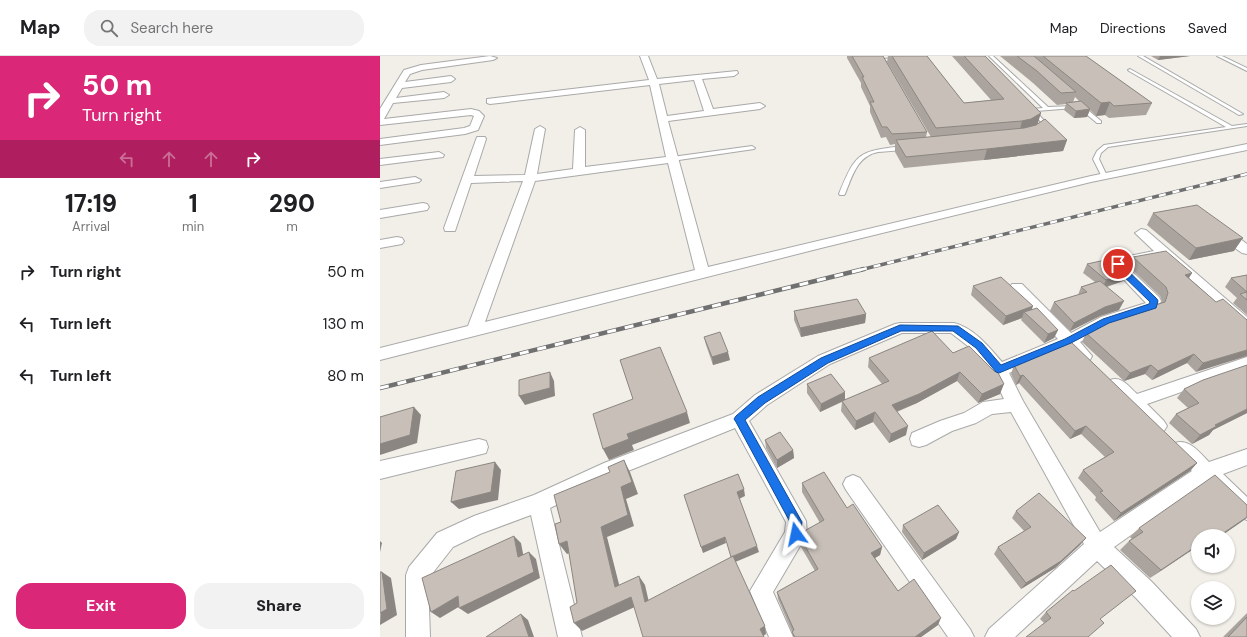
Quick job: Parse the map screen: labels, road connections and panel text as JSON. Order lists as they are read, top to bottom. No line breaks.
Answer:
{"page":{"header":"Map","search":"Search here","nav":["Map","Directions","Saved"],"turn":["50 m","Turn right"],"eta":["17:19","Arrival","1","min","290","m"],"list":[{"name":"Turn right","value":"50 m"},{"name":"Turn left","value":"130 m"},{"name":"Turn left","value":"80 m"}],"buttons":["Exit","Share"]}}
